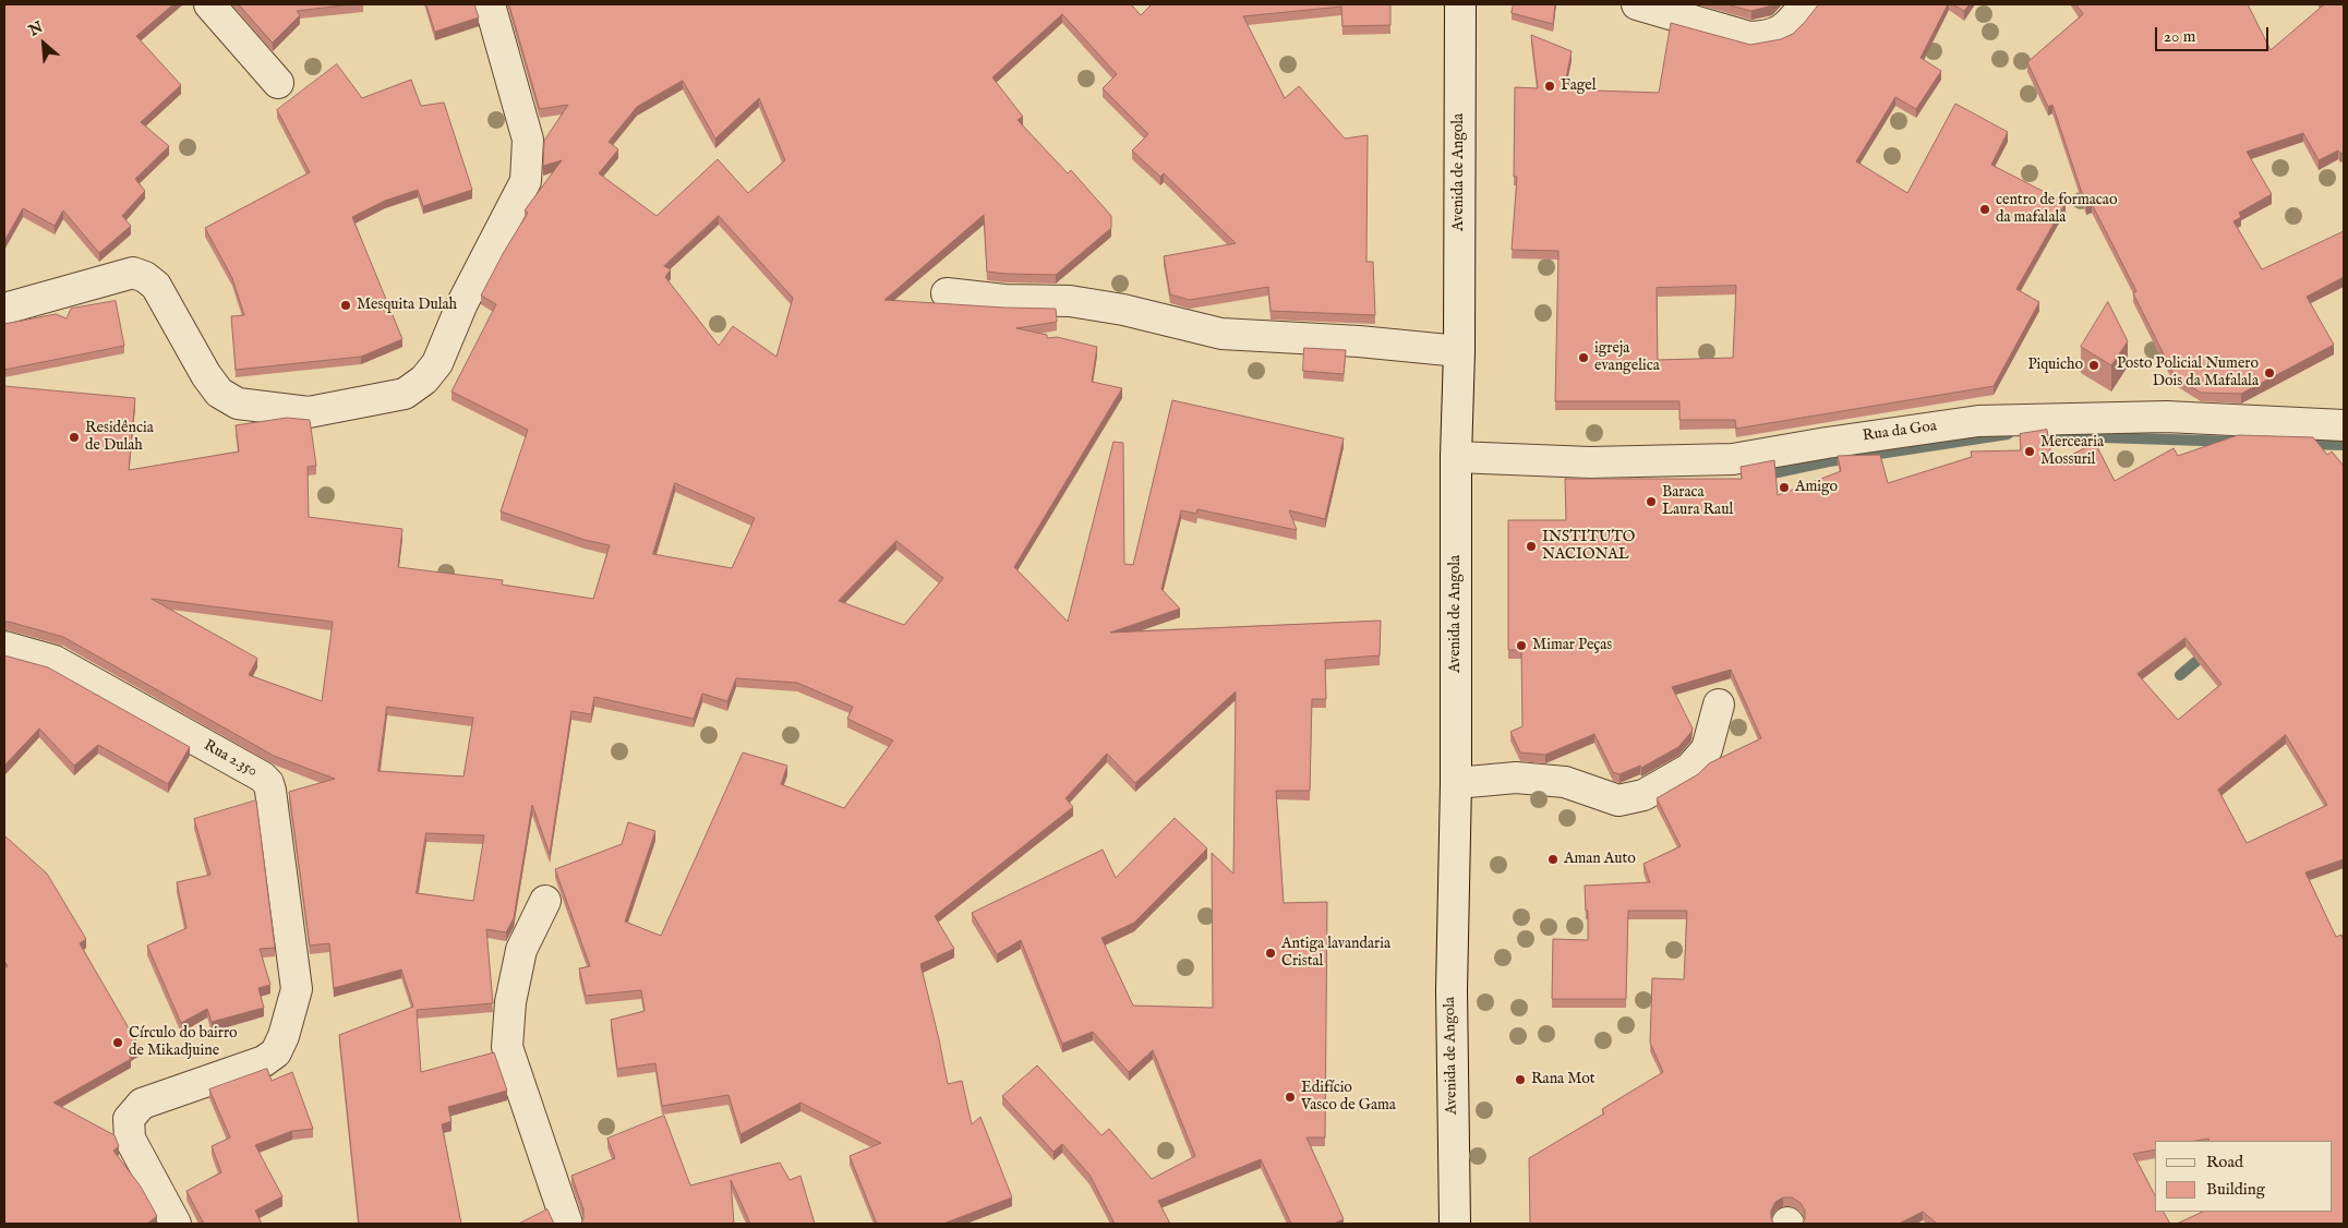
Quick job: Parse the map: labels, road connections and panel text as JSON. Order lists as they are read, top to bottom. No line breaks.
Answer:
{"streets":{"street":["Avenida de Angola","Rua da Goa","Rua 2.350"]},"crossings":[["Avenida de Angola","Rua da Goa"]],"places":["Fagel","centro de formacao da mafalala","Mesquita Dulah","igreja evangelica","Piquicho","Posto Policial Numero Dois da Mafalala","Residência de Dulah","Mercearia Mossuril","Amigo","Baraca Laura Raul","INSTITUTO NACIONAL","Mimar Peças","Aman Auto","Antiga lavandaria Cristal","Círculo do bairro de Mikadjuine","Rana Mot","Edifício Vasco de Gama"],"legend":["Road","Building"],"scale_bar":"20 m","north":"top left"}
